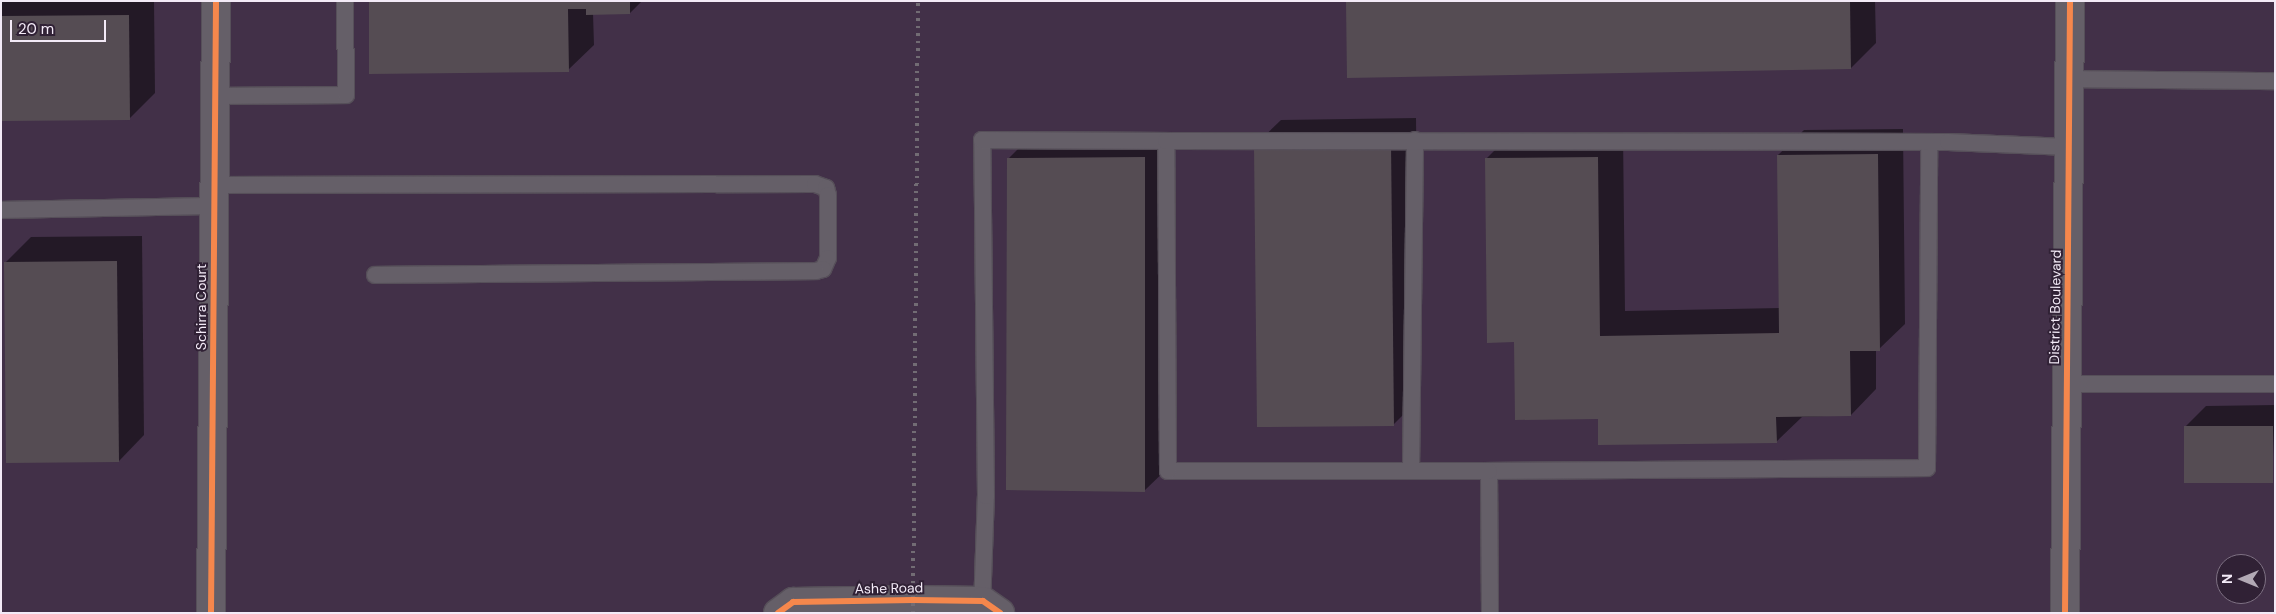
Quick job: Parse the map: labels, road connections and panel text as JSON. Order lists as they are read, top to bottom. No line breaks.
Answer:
{"streets":{"street":["Schirra Court","District Boulevard","Ashe Road"]},"scale_bar":"20 m","north":"left"}
